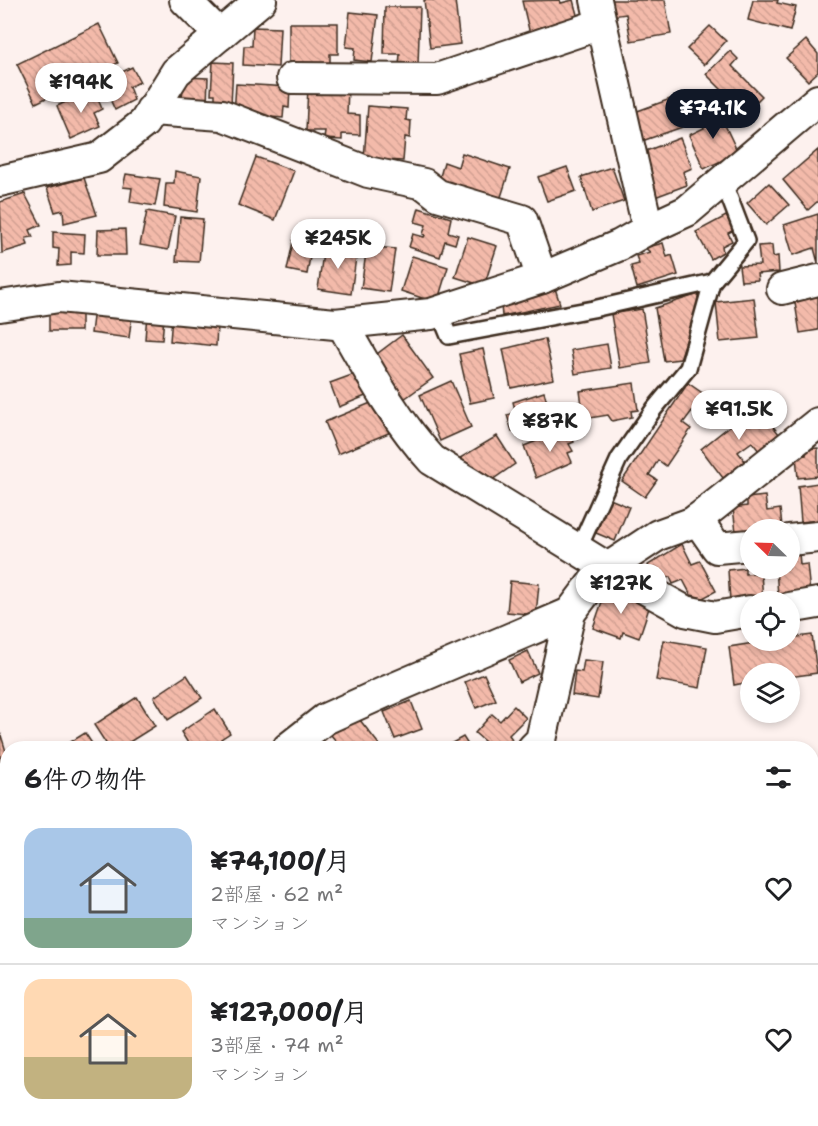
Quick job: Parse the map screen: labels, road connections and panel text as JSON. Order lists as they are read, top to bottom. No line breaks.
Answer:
{"north":"top left","page":{"price":["¥194K","¥74.1K","¥245K","¥91.5K","¥87K","¥127K"],"heading":"6件の物件","list":[{"name":"¥74,100/月","note":"2部屋 · 62 m² · マンション"},{"name":"¥127,000/月","note":"3部屋 · 74 m² · マンション"}]}}
